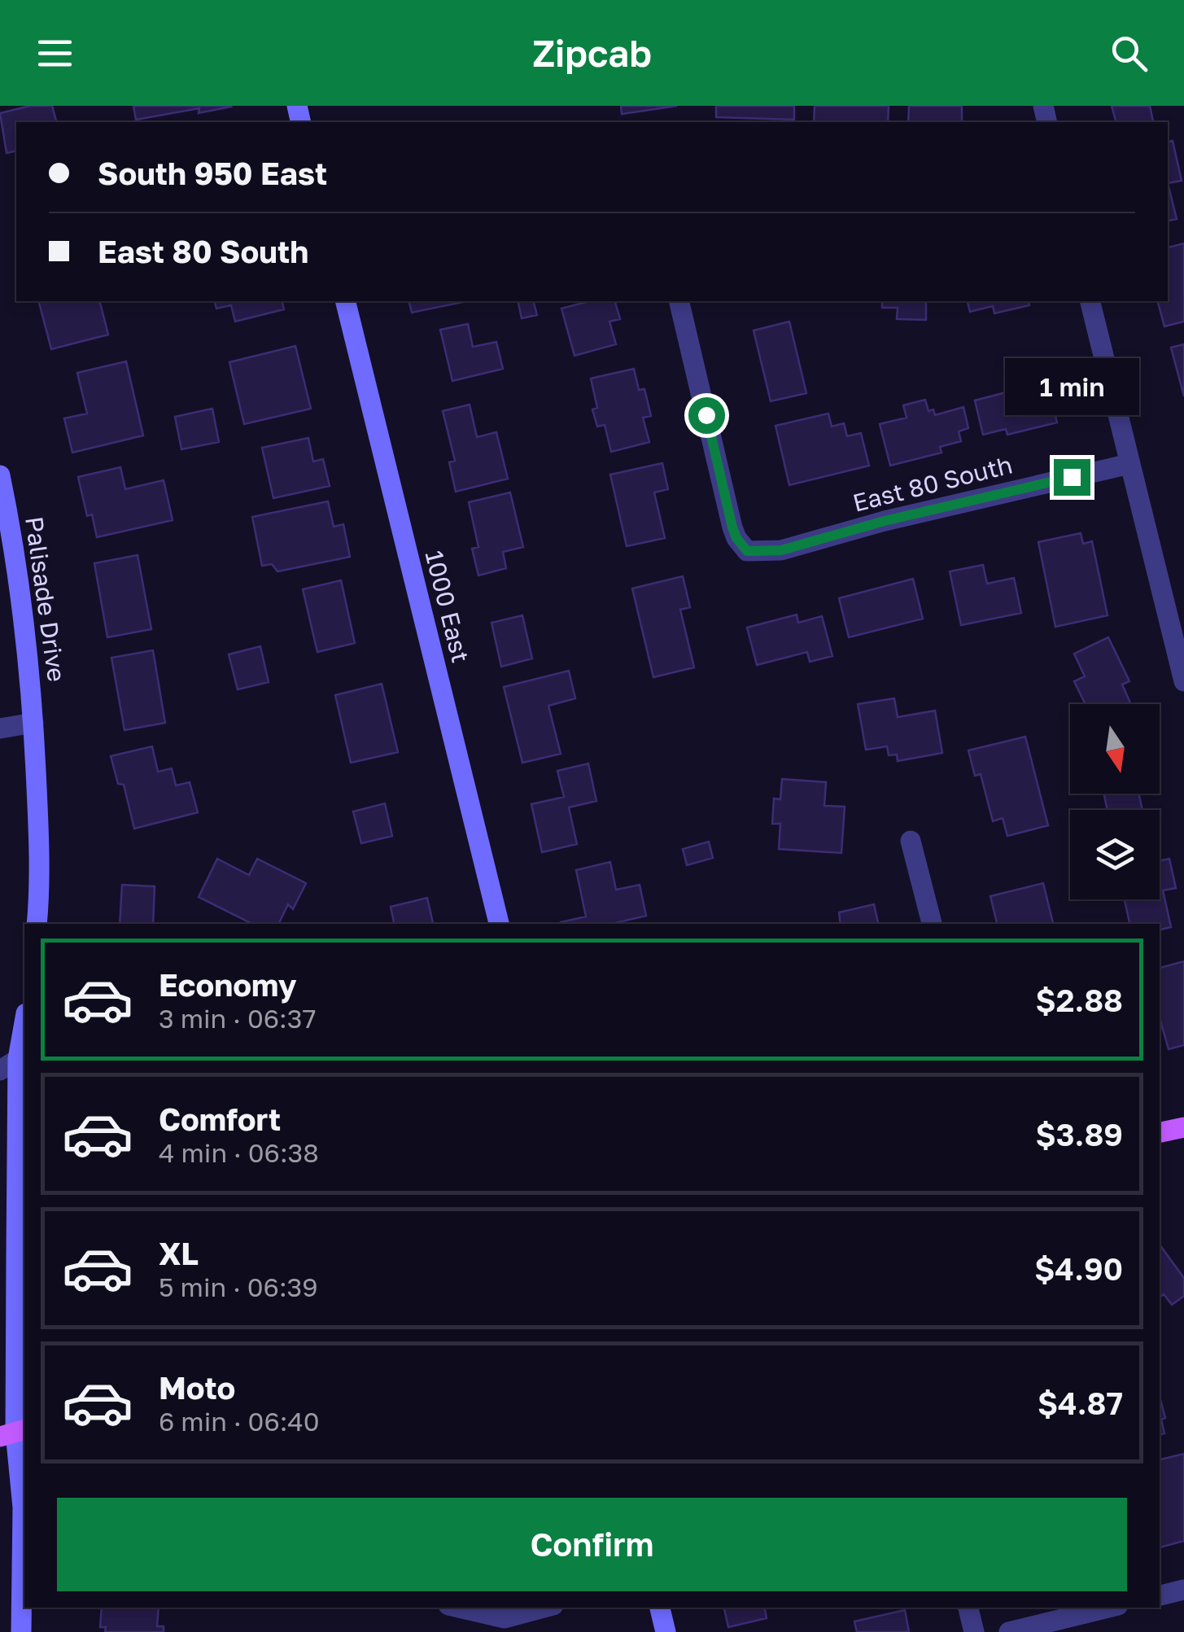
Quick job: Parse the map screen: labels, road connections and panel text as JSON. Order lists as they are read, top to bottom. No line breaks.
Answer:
{"streets":{"street":["East 80 South","Palisade Drive","1000 East"]},"north":"bottom","page":{"header":"Zipcab","banner":["South 950 East","East 80 South"],"bubble":"1 min","list":[{"name":"Economy","note":"3 min · 06:37","value":"$2.88"},{"name":"Comfort","note":"4 min · 06:38","value":"$3.89"},{"name":"XL","note":"5 min · 06:39","value":"$4.90"},{"name":"Moto","note":"6 min · 06:40","value":"$4.87"}],"buttons":"Confirm"}}
